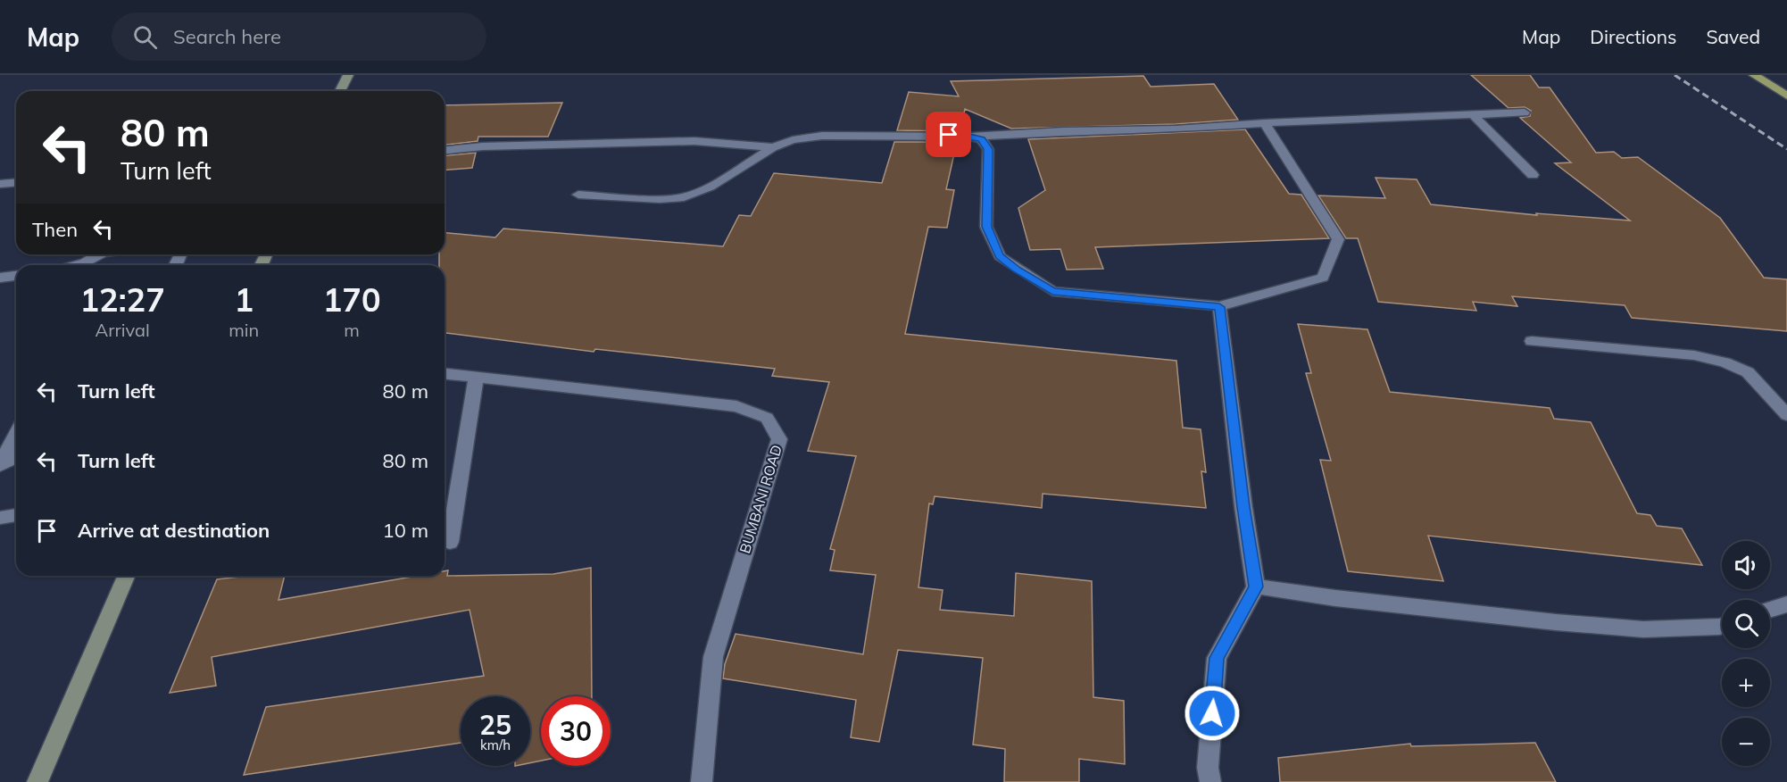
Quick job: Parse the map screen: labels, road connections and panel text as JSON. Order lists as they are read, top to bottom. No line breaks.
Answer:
{"streets":{"street":["BUMBANI ROAD"]},"page":{"header":"Map","search":"Search here","nav":["Map","Directions","Saved"],"turn":["80 m","Turn left"],"then":"Then","eta":["12:27","Arrival","1","min","170","m"],"list":[{"name":"Turn left","value":"80 m"},{"name":"Turn left","value":"80 m"},{"name":"Arrive at destination","value":"10 m"}],"map_buttons":["+","−"],"speed":"25 km/h","limit":"30"}}
